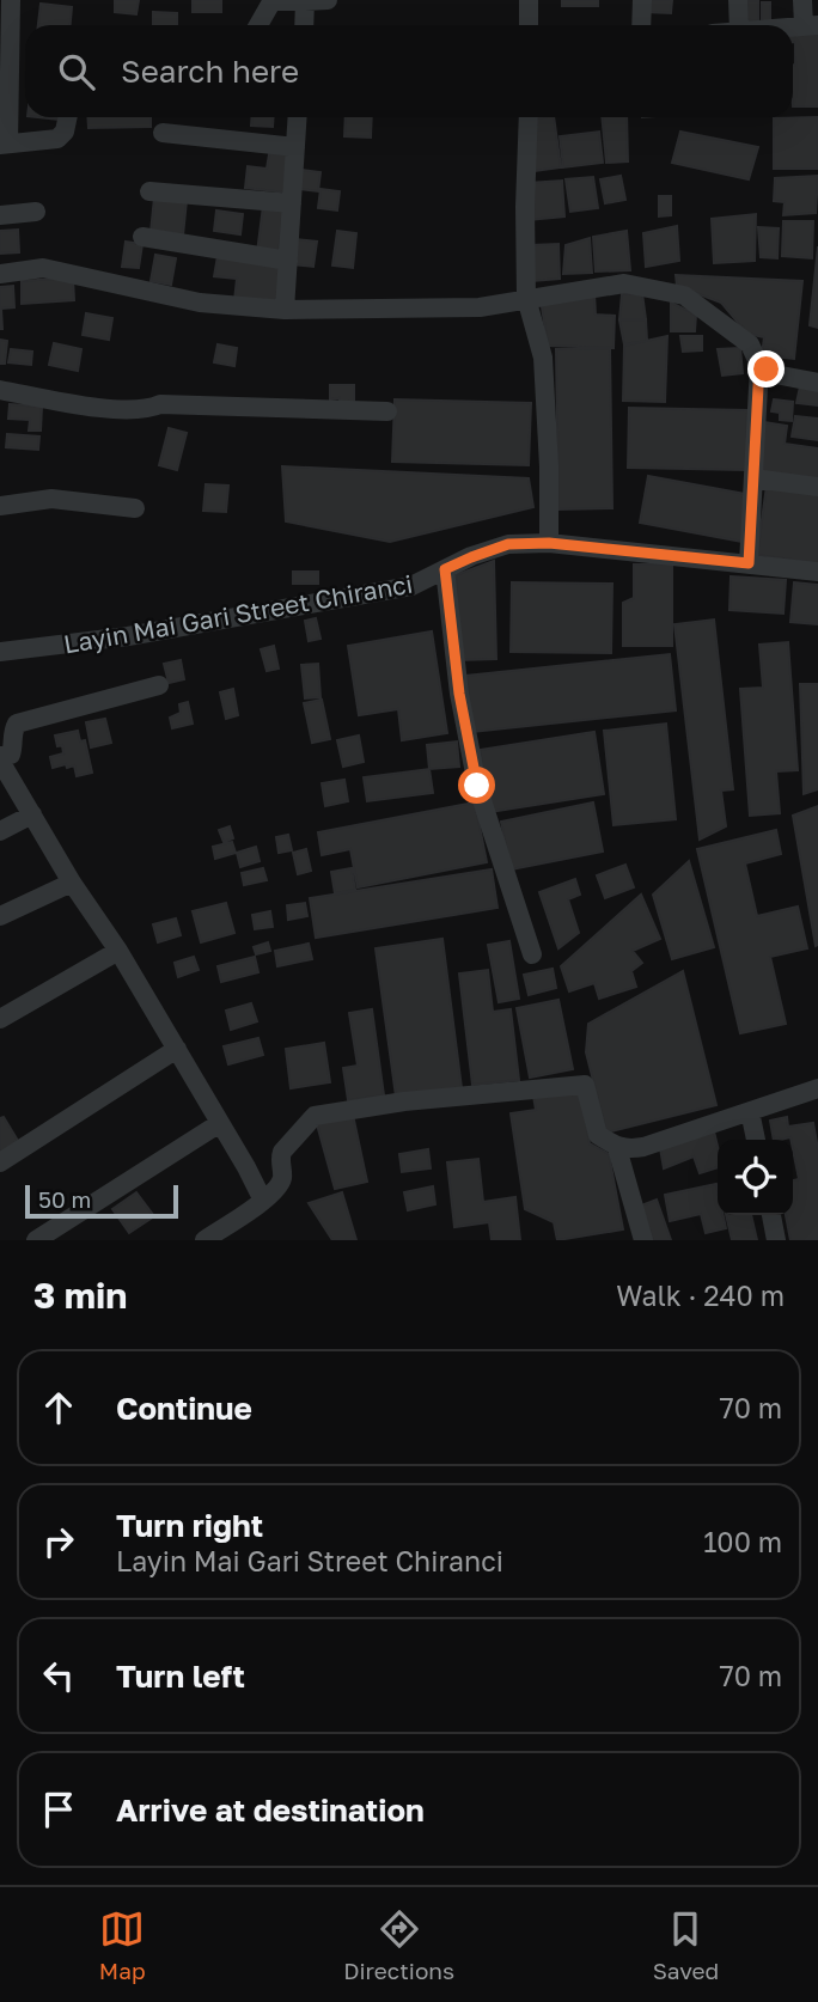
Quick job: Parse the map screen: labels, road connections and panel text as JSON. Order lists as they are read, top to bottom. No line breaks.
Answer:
{"streets":{"street":["Layin Mai Gari Street Chiranci"]},"scale_bar":"50 m","page":{"search":"Search here","scale":"50 m","heading":["3 min","Walk · 240 m"],"list":[["Continue","70 m"],["Turn right","Layin Mai Gari Street Chiranci","100 m"],["Turn left","70 m"],"Arrive at destination"],"nav":["Map","Directions","Saved"]}}
